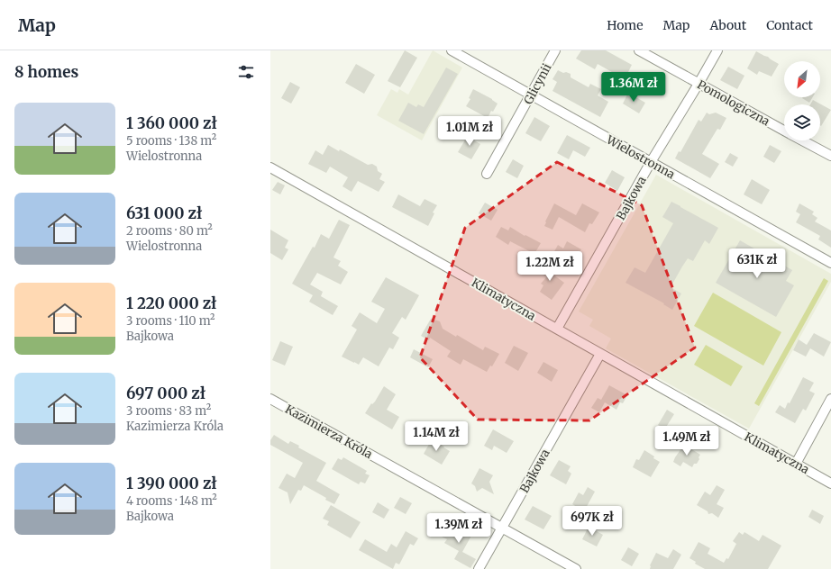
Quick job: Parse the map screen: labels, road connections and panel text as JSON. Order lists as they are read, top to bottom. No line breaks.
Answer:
{"streets":{"street":["Glicynii","Pomologiczna","Wielostronna","Bajkowa","Klimatyczna","Kazimierza Króla"]},"crossings":[["Glicynii","Wielostronna"],["Pomologiczna","Bajkowa"],["Wielostronna","Bajkowa"],["Bajkowa","Klimatyczna"],["Bajkowa","Kazimierza Króla"]],"north":"bottom left","page":{"header":"Map","nav":["Home","Map","About","Contact"],"heading":"8 homes","price":["1.36M zł","1.01M zł","631K zł","1.22M zł","1.14M zł","1.49M zł","697K zł","1.39M zł"],"list":[{"name":"1 360 000 zł","note":"5 rooms · 138 m² · Wielostronna"},{"name":"631 000 zł","note":"2 rooms · 80 m² · Wielostronna"},{"name":"1 220 000 zł","note":"3 rooms · 110 m² · Bajkowa"},{"name":"697 000 zł","note":"3 rooms · 83 m² · Kazimierza Króla"},{"name":"1 390 000 zł","note":"4 rooms · 148 m² · Bajkowa"}]}}
